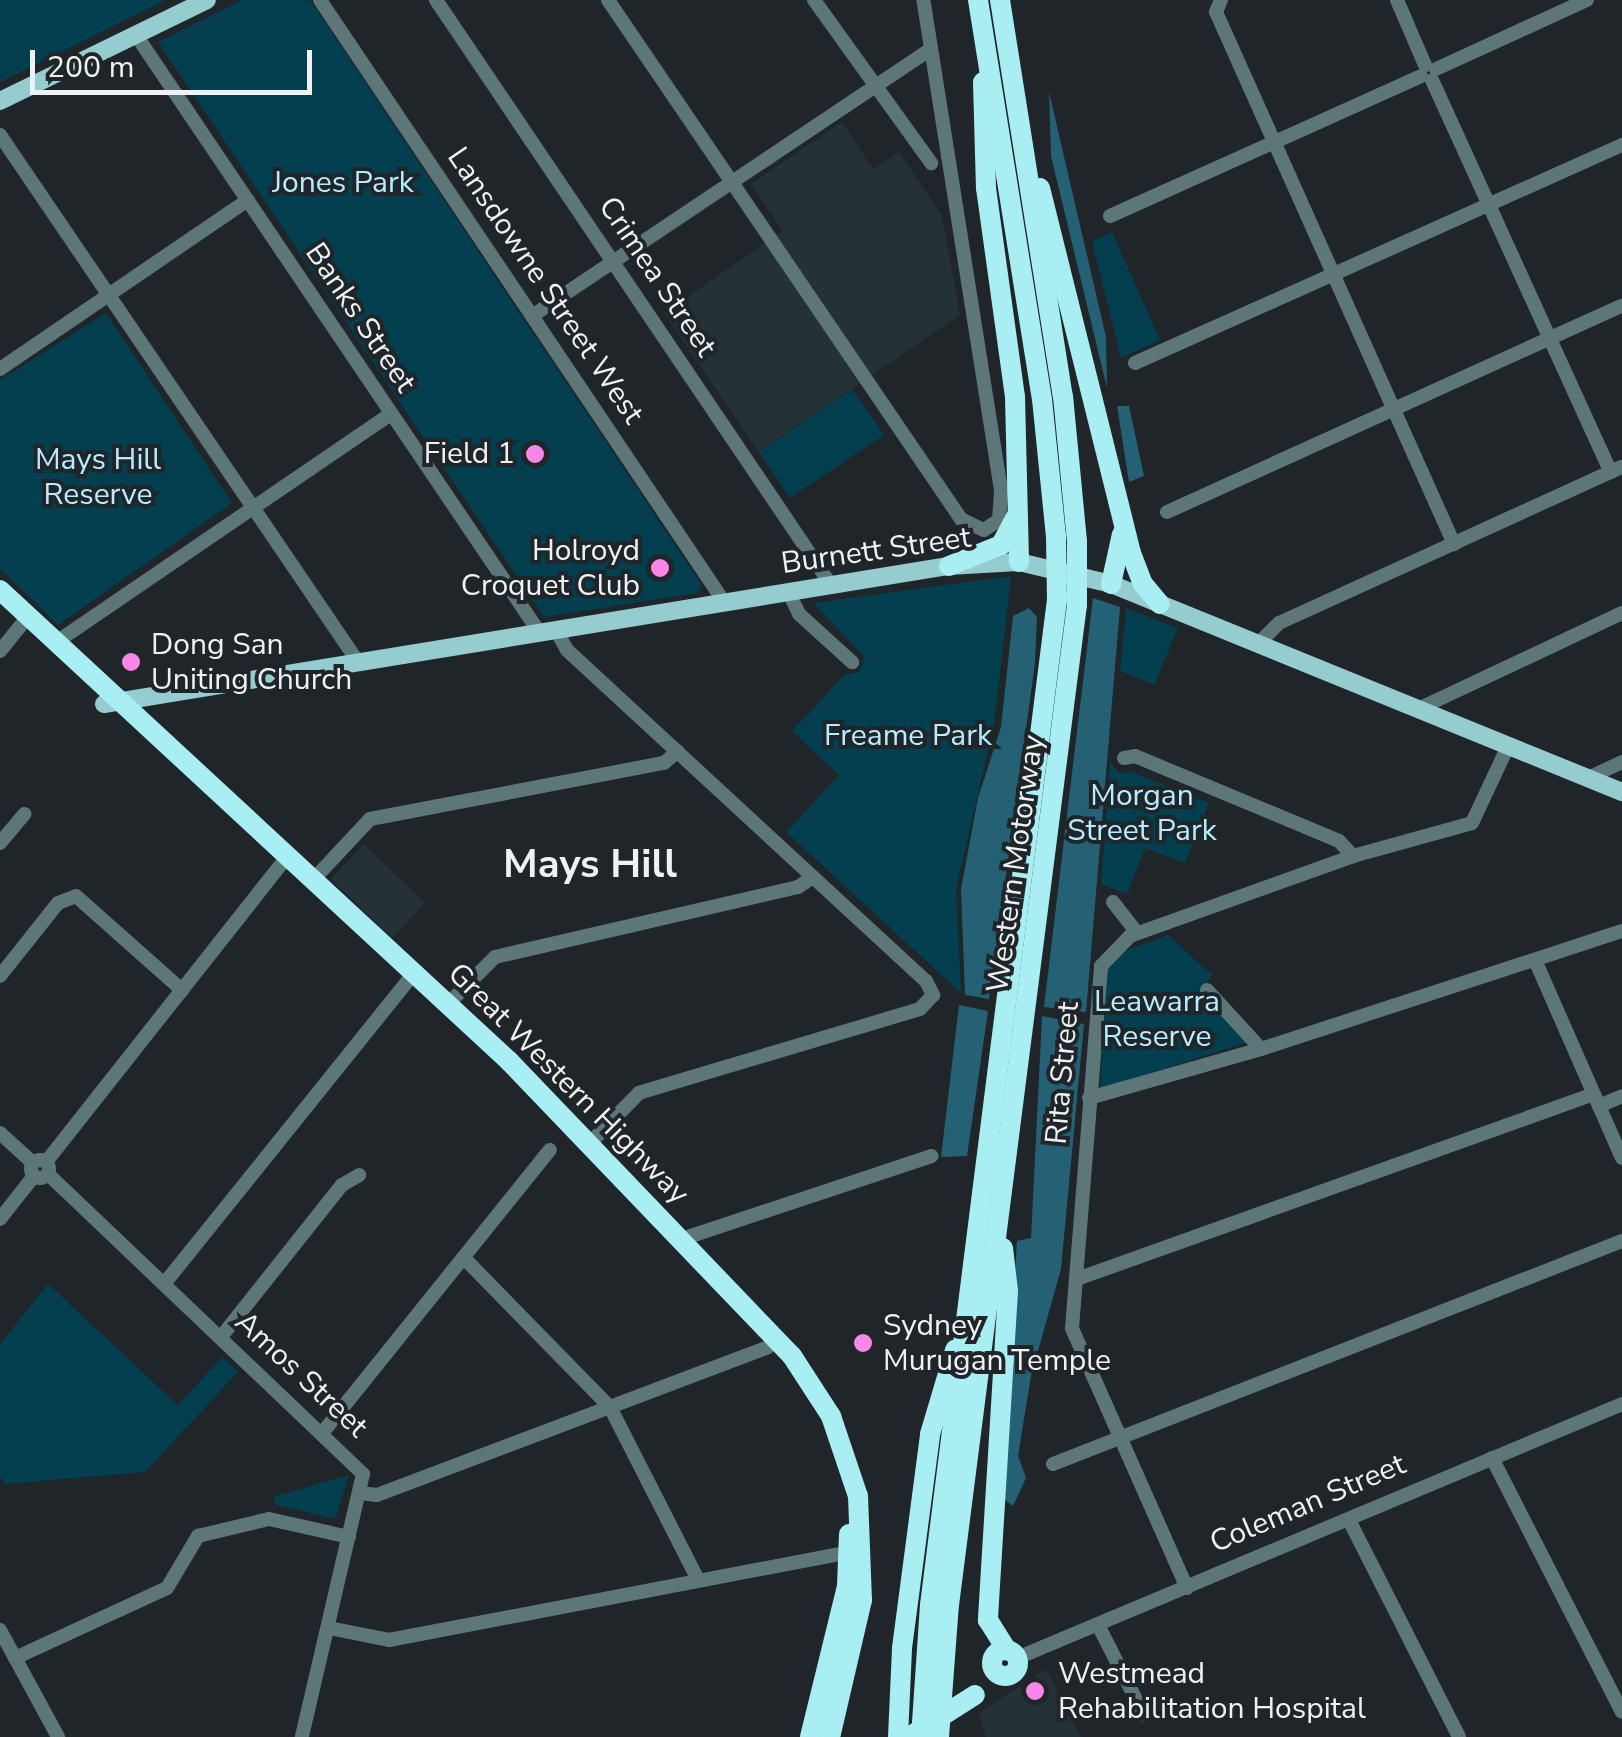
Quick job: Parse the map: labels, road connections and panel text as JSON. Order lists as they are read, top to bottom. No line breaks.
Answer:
{"streets":{"highway":["Western Motorway","Great Western Highway","Coleman Street"],"main road":["Burnett Street"],"street":["Crimea Street","Lansdowne Street West","Banks Street","Rita Street","Amos Street"]},"crossings":[["Crimea Street","Burnett Street"],["Lansdowne Street West","Burnett Street"],["Banks Street","Burnett Street"],["Banks Street","Great Western Highway"],["Burnett Street","Rita Street"],["Burnett Street","Great Western Highway"],["Rita Street","Coleman Street"]],"districts":["Mays Hill"],"parks":["Jones Park","Mays Hill Reserve","Freame Park","Morgan Street Park","Leawarra Reserve"],"places":["Field 1","Holroyd Croquet Club","Dong San Uniting Church","Sydney Murugan Temple","Westmead Rehabilitation Hospital"],"scale_bar":"200 m"}
